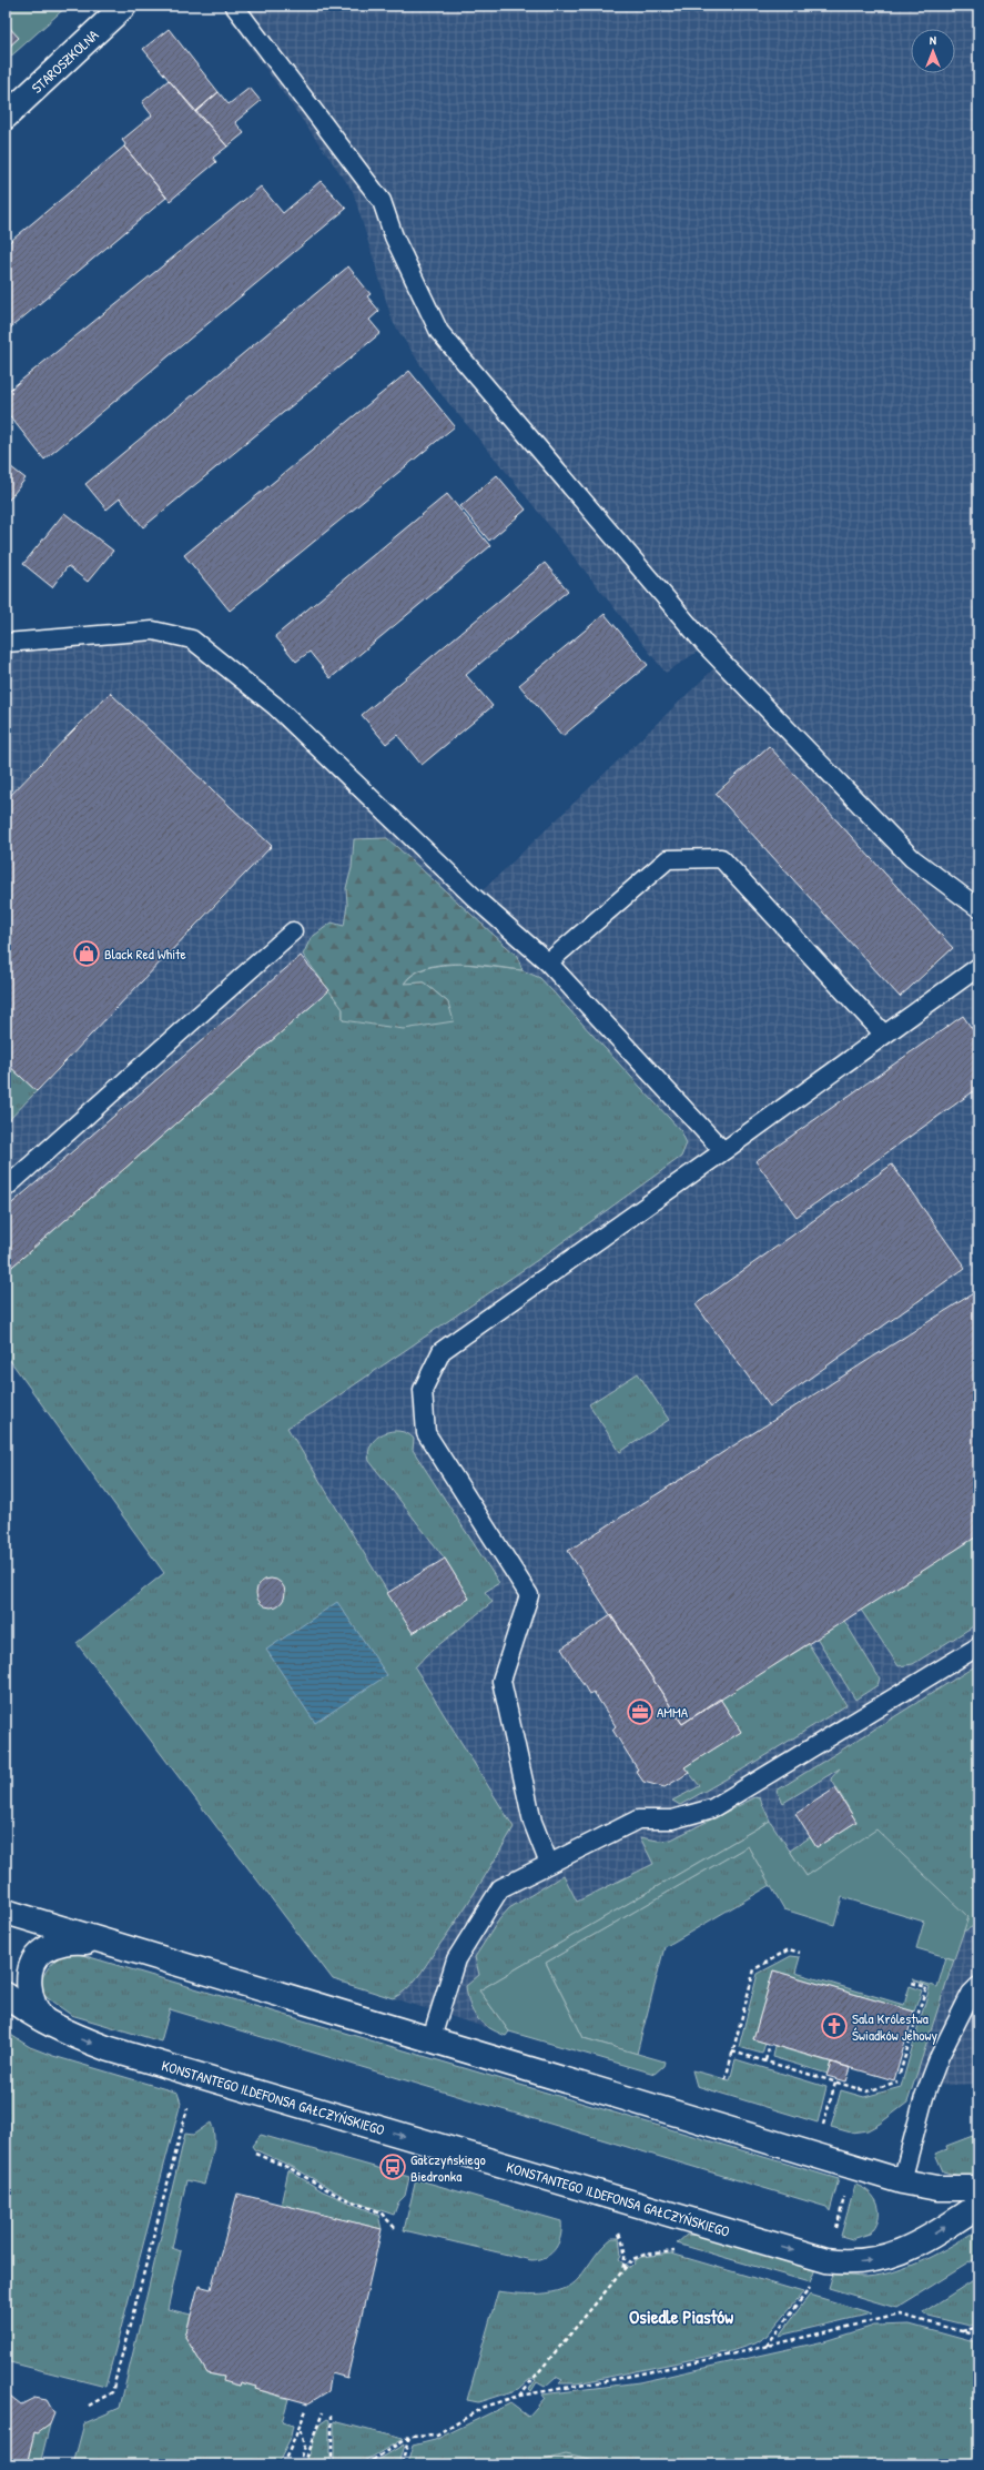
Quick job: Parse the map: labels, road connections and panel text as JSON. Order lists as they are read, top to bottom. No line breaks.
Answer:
{"streets":{"street":["STAROSZKOLNA","KONSTANTEGO ILDEFONSA GAŁCZYŃSKIEGO"]},"districts":["Osiedle Piastów"],"places":{"shop":["Black Red White"],"office":["AMMA"],"church":["Sala Królestwa Świadków Jehowy"],"bus stop":["Gałczyńskiego Biedronka"]},"north":"top"}
